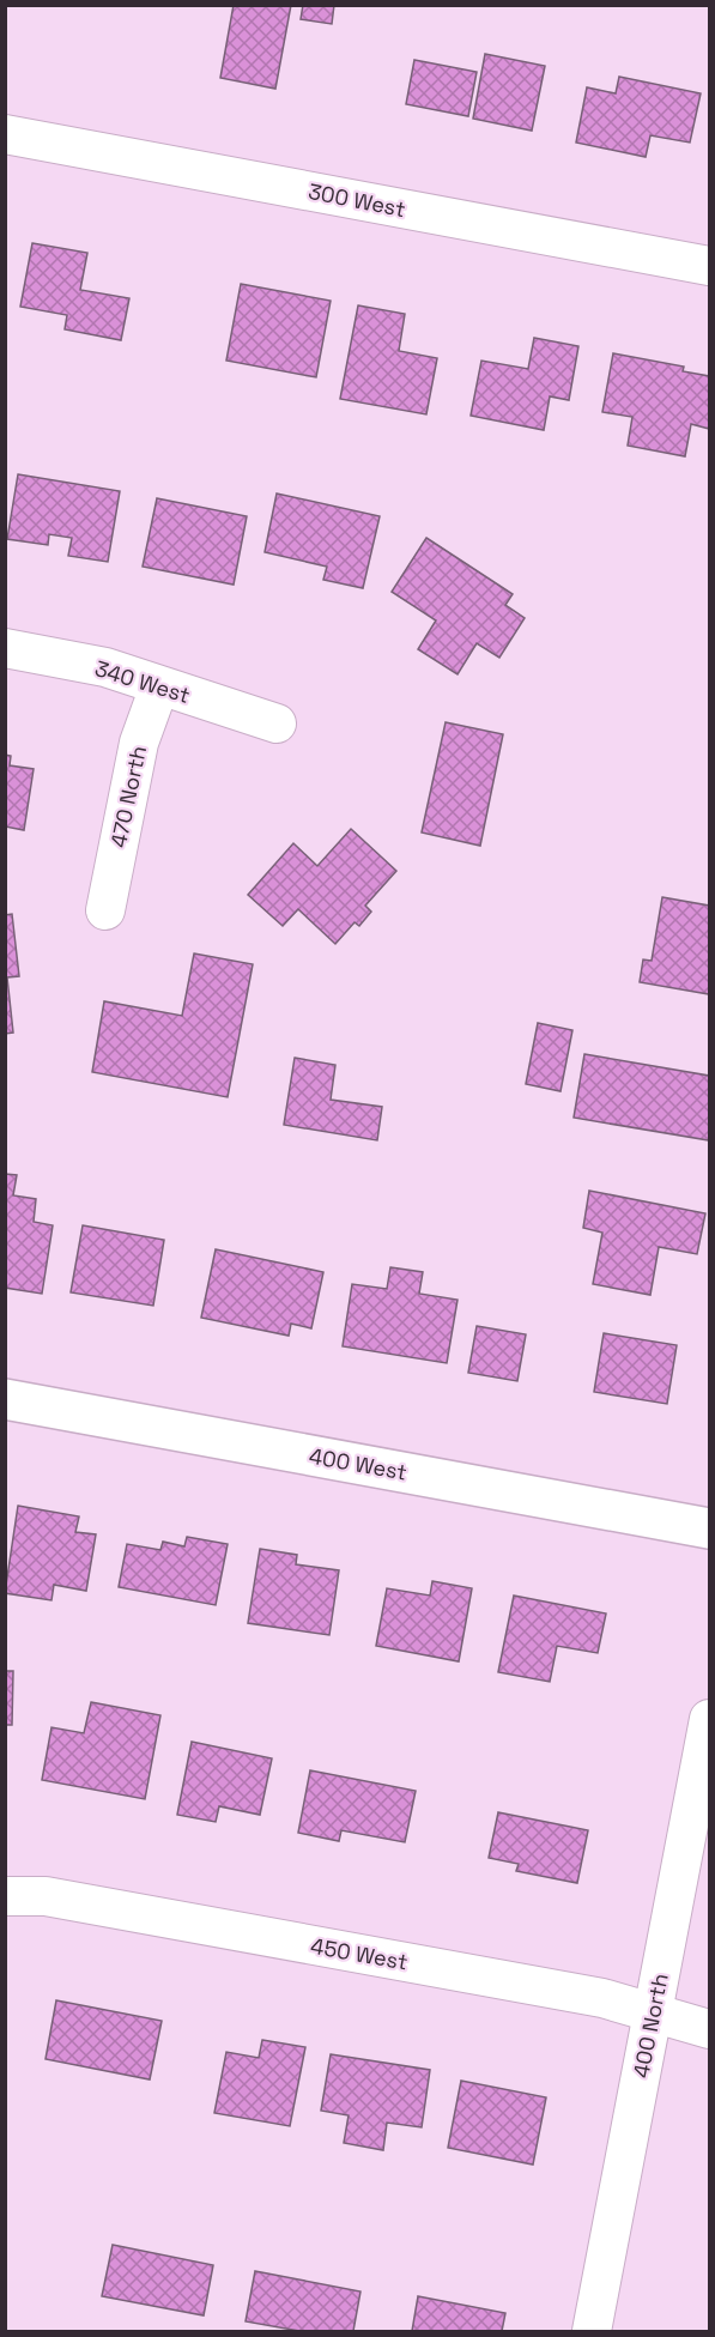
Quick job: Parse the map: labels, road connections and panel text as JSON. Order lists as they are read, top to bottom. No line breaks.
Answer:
{"streets":{"street":["300 West","340 West","470 North","400 West","450 West","400 North"]},"crossings":[["340 West","470 North"],["450 West","400 North"]]}
